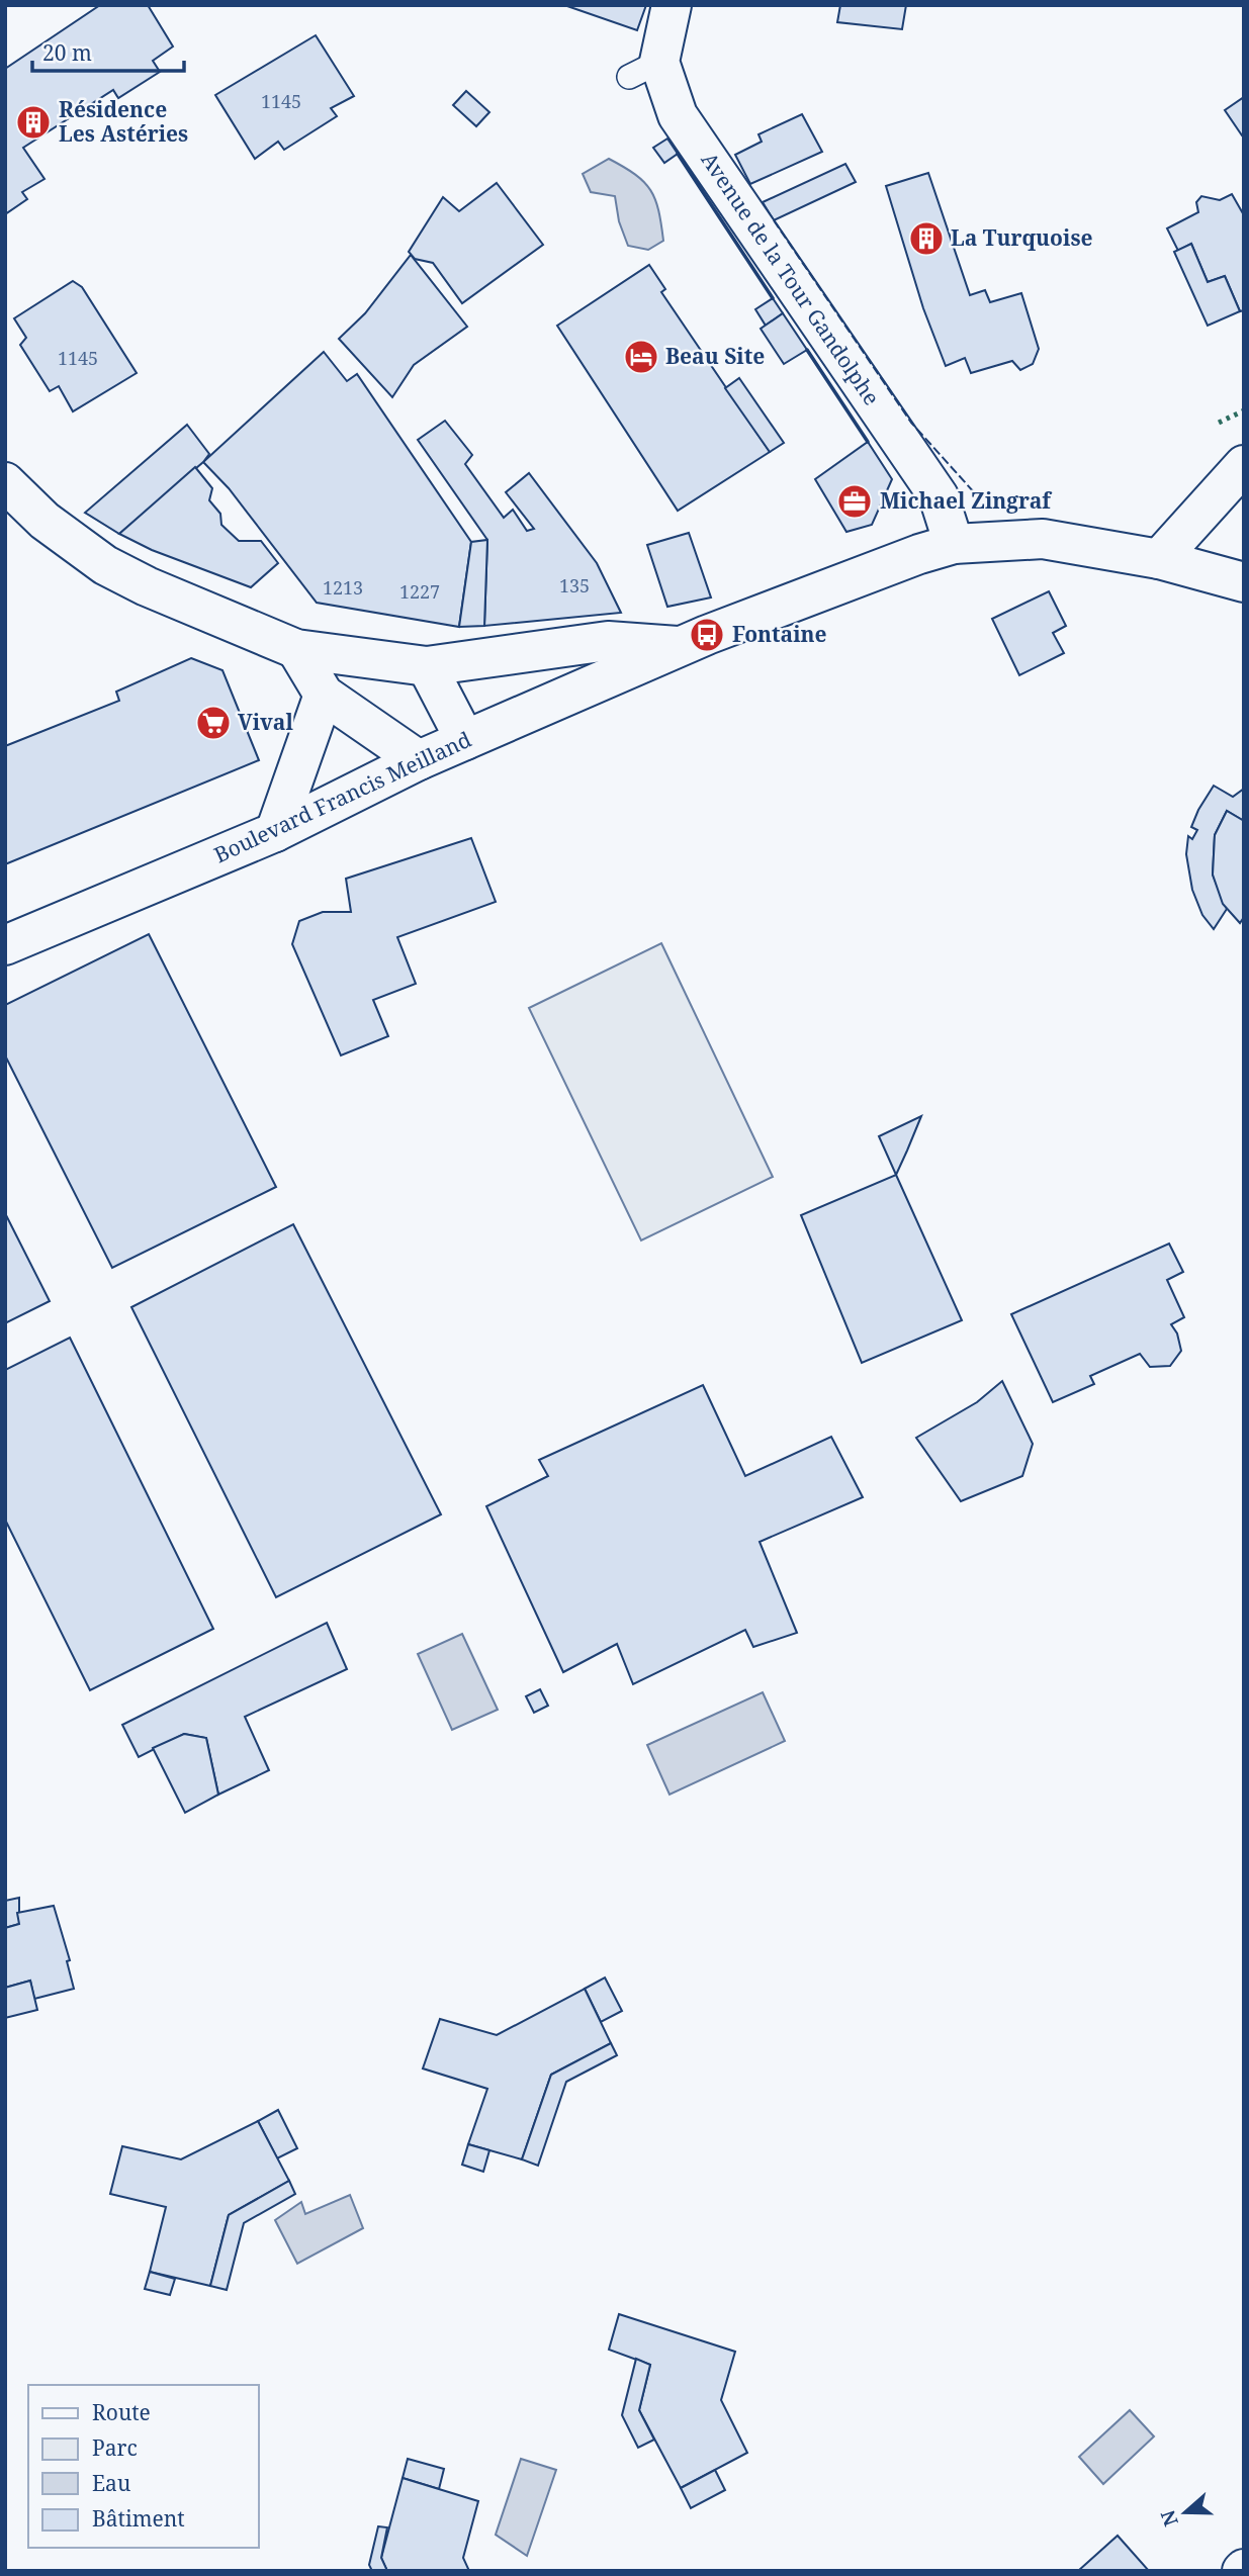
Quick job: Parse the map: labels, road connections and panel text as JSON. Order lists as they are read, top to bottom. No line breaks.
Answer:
{"streets":{"street":["Avenue de la Tour Gandolphe","Boulevard Francis Meilland"]},"crossings":[["Avenue de la Tour Gandolphe","Boulevard Francis Meilland"]],"places":{"building":["Résidence Les Astéries","La Turquoise"],"hotel":["Beau Site"],"office":["Michael Zingraf"],"bus stop":["Fontaine"],"supermarket":["Vival"]},"house_numbers":["1145","1145","135","1213","1227"],"legend":["Route","Parc","Eau","Bâtiment"],"scale_bar":"20 m","north":"left"}
